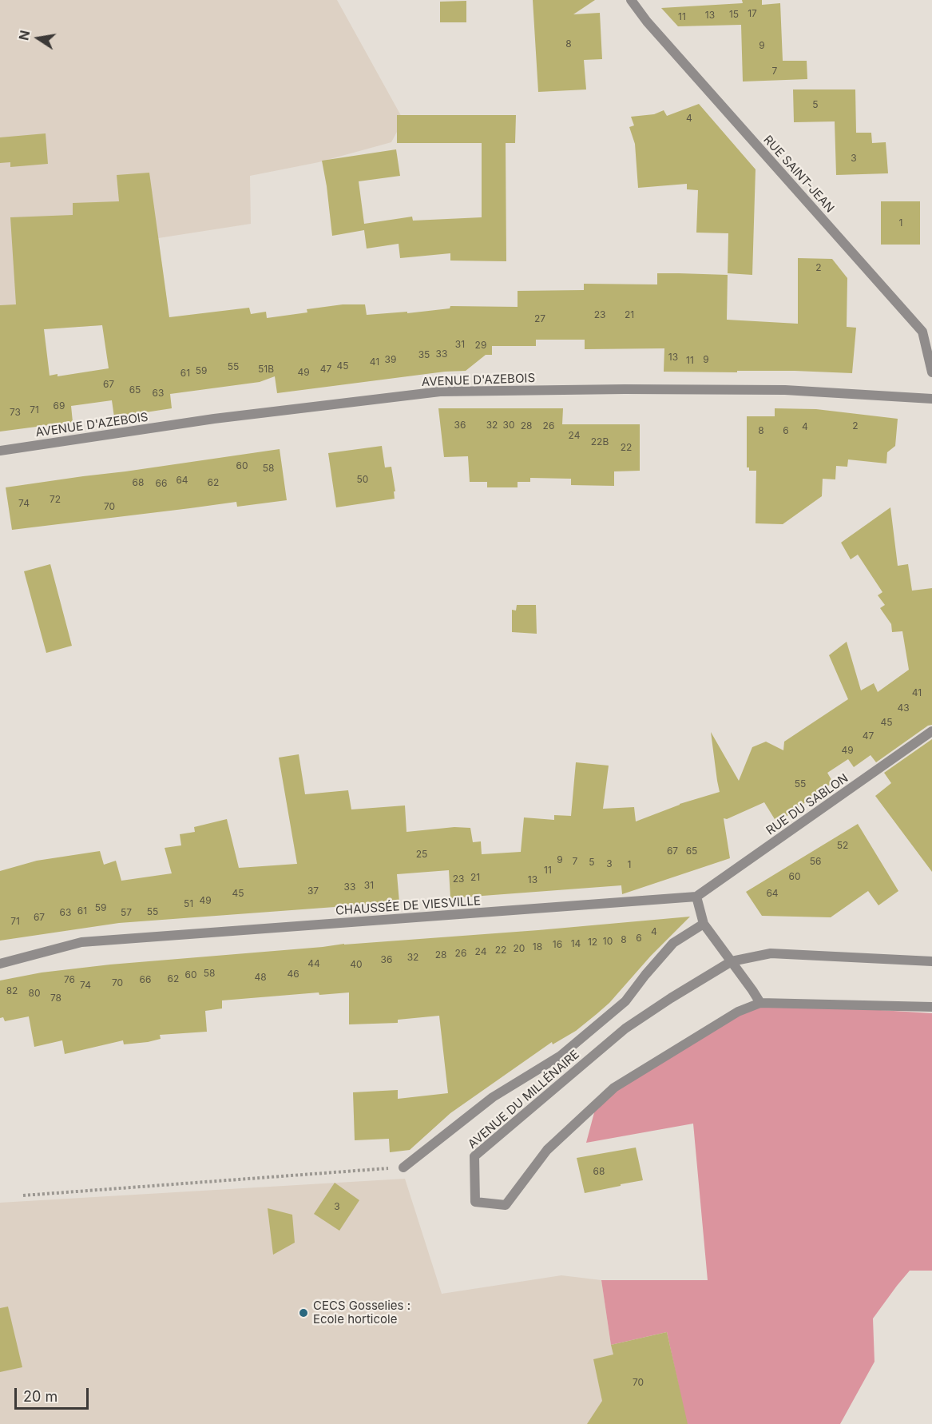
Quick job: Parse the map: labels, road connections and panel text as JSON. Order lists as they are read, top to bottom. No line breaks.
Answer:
{"streets":{"street":["RUE SAINT-JEAN","AVENUE D'AZEBOIS","RUE DU SABLON","CHAUSSÉE DE VIESVILLE","AVENUE DU MILLÉNAIRE"]},"crossings":[["RUE DU SABLON","CHAUSSÉE DE VIESVILLE"]],"places":["CECS Gosselies : Ecole horticole"],"house_numbers":["17","15","13","11","8","9","7","5","4","3","1","2","23","21","27","31","29","33","35","13","39","9","11","41","45","55","51B","47","59","49","61","67","65","63","69","71","73","36","32","30","28","26","2","4","8","6","24","22B","22","60","58","50","64","68","62","66","72","74","70","41","43","45","47","49","55","52","67","65","25","9","7","56","5","3","1","11","60","21","23","13","31","33","37","45","64","49","51","59","61","55","63","57","67","71","4","6","8","10","12","14","16","18","20","22","24","26","28","32","36","44","40","58","46","60","48","62","76","66","70","74","82","80","78","68","3","70"],"scale_bar":"20 m","north":"left"}
